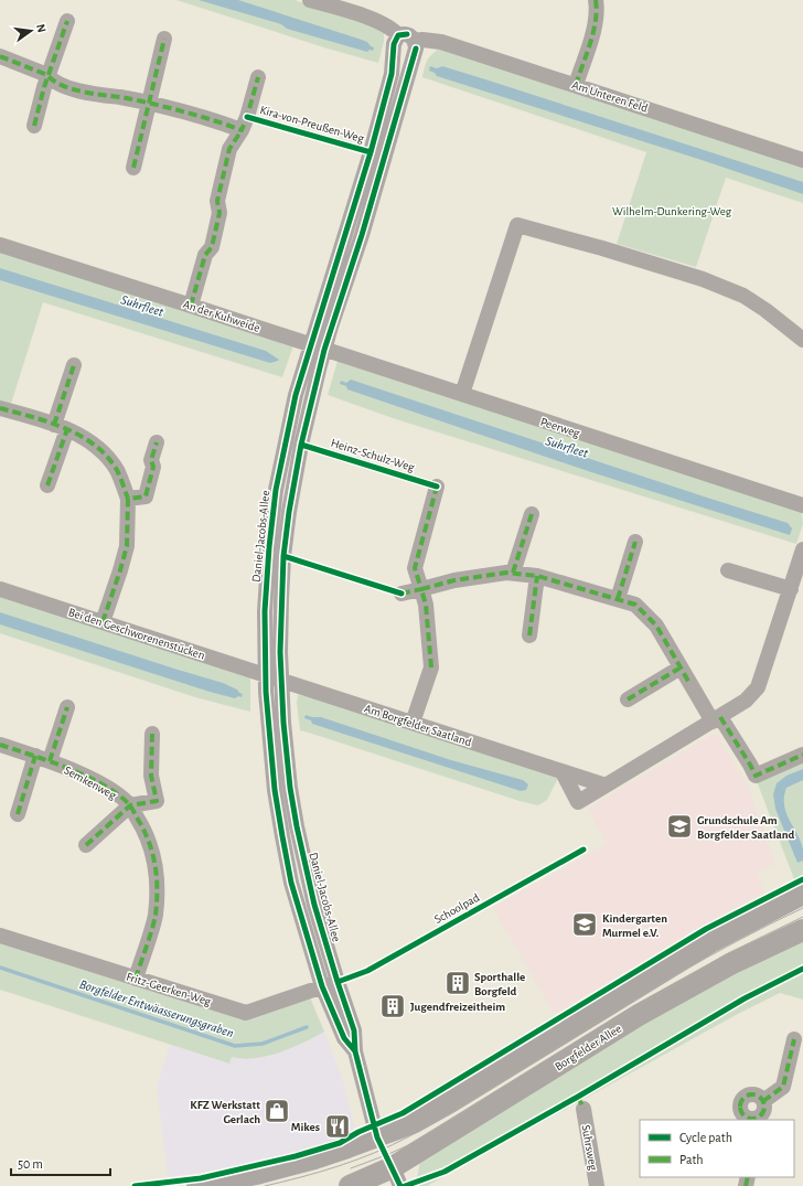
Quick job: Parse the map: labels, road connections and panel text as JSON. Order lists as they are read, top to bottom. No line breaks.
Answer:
{"streets":{"main road":["Borgfelder Allee"],"street":["Am Unteren Feld","Kira-von-Preußen-Weg","An der Kuhweide","Peerweg","Daniel-Jacobs-Allee","Bei den Geschworenenstücken","Am Borgfelder Saatland","Semkenweg","Fritz-Geerken-Weg","Suhrsweg"],"cycle path":["Heinz-Schulz-Weg","Schoolpad"]},"crossings":[["Am Unteren Feld","Daniel-Jacobs-Allee"],["Kira-von-Preußen-Weg","An der Kuhweide"],["An der Kuhweide","Peerweg"],["An der Kuhweide","Daniel-Jacobs-Allee"],["Peerweg","Daniel-Jacobs-Allee"],["Daniel-Jacobs-Allee","Bei den Geschworenenstücken"],["Daniel-Jacobs-Allee","Am Borgfelder Saatland"],["Daniel-Jacobs-Allee","Fritz-Geerken-Weg"],["Daniel-Jacobs-Allee","Borgfelder Allee"],["Bei den Geschworenenstücken","Am Borgfelder Saatland"],["Semkenweg","Fritz-Geerken-Weg"]],"water":["Suhrfleet","Borgfelder Entwäasserungsgraben"],"parks":["Wilhelm-Dunkering-Weg"],"places":{"school or university":["Grundschule Am Borgfelder Saatland","Kindergarten Murmel e.V."],"building":["Sporthalle Borgfeld","Jugendfreizeitheim"],"shop":["KFZ Werkstatt Gerlach"],"restaurant":["Mikes"]},"legend":["Cycle path","Path"],"scale_bar":"50 m","north":"right"}
